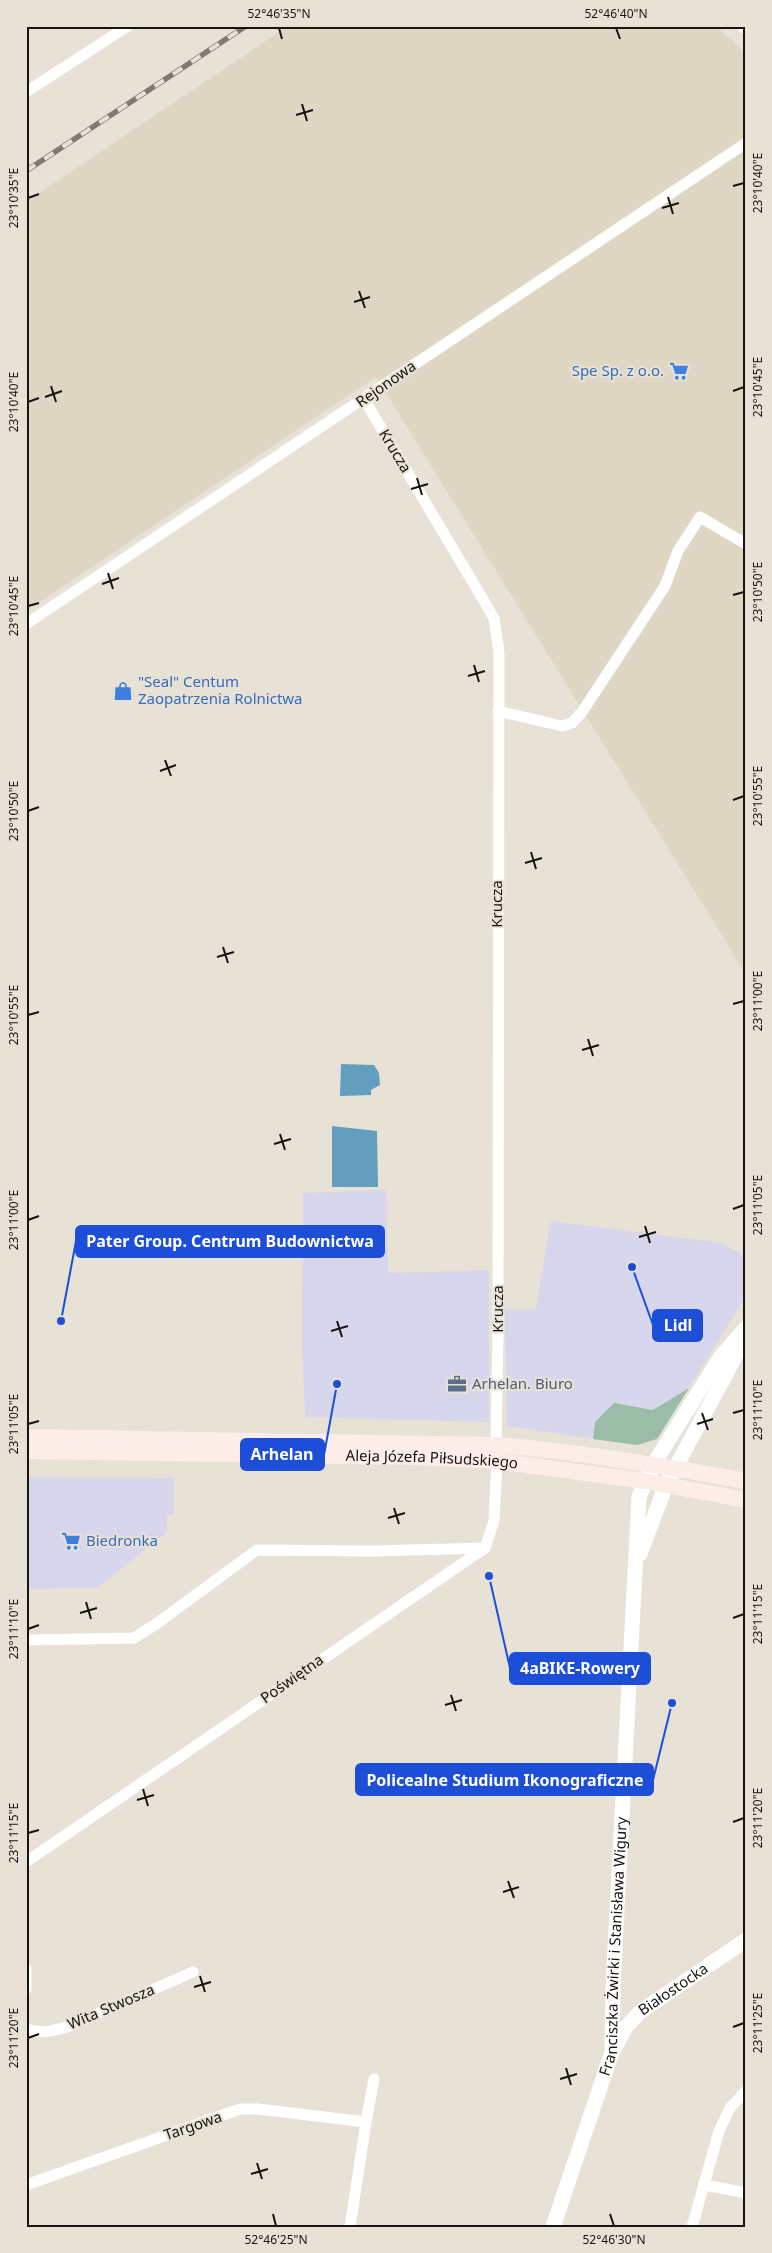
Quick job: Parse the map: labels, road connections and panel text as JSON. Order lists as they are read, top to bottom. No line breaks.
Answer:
{"streets":{"main road":["Aleja Józefa Piłsudskiego"],"street":["Rejonowa","Krucza","Poświętna","Franciszka Żwirki i Stanisława Wigury","Białostocka","Wita Stwosza","Targowa"]},"crossings":[["Rejonowa","Krucza"],["Krucza","Aleja Józefa Piłsudskiego"],["Aleja Józefa Piłsudskiego","Franciszka Żwirki i Stanisława Wigury"],["Franciszka Żwirki i Stanisława Wigury","Białostocka"]],"places":{"supermarket":["Spe Sp. z o.o.","Biedronka"],"shop":["\"Seal\" Centum Zaopatrzenia Rolnictwa"],"other":["Lidl","Pater Group. Centrum Budownictwa","Arhelan","4aBIKE-Rowery","Policealne Studium Ikonograficzne"],"office":["Arhelan. Biuro"]},"coordinates":["52°46'35\"N","52°46'40\"N","23°10'40\"E","23°10'35\"E","23°10'45\"E","23°10'50\"E","23°10'55\"E","23°11'00\"E","23°11'05\"E","23°11'10\"E","23°11'15\"E","23°11'20\"E","23°11'25\"E","52°46'25\"N","52°46'30\"N"]}
